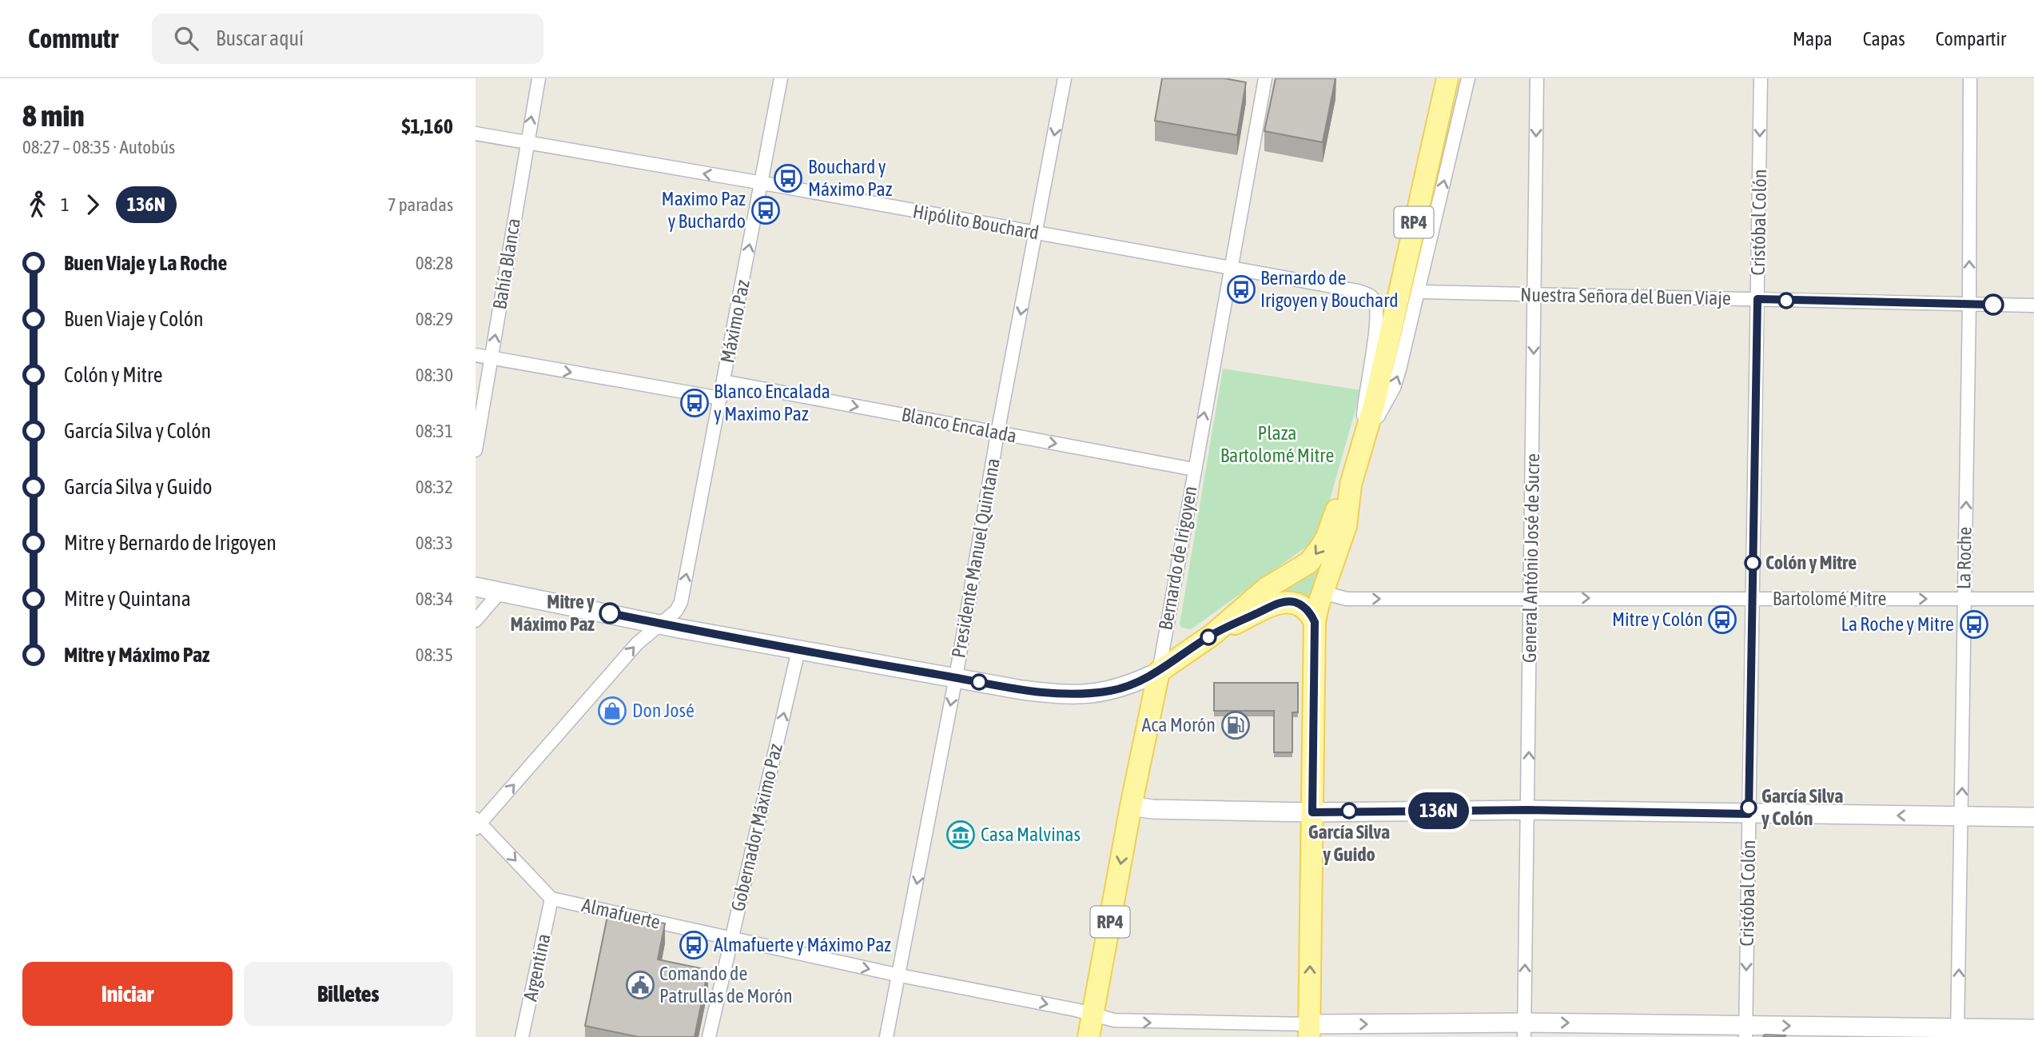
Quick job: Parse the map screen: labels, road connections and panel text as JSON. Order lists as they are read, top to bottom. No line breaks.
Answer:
{"streets":{"main road":["RP4","Bernardo de Irigoyen"],"street":["Hipólito Bouchard","Cristóbal Colón","Bahía Blanca","Nuestra Señora del Buen Viaje","Máximo Paz","Blanco Encalada","Presidente Manuel Quintana","General António José de Sucre","La Roche","Bartolomé Mitre","Gobernador Máximo Paz","Almafuerte","Argentina"]},"crossings":[["Hipólito Bouchard","RP4"],["Hipólito Bouchard","Bahía Blanca"],["Hipólito Bouchard","Máximo Paz"],["Hipólito Bouchard","Presidente Manuel Quintana"],["Hipólito Bouchard","Bernardo de Irigoyen"],["RP4","Bernardo de Irigoyen"],["RP4","Bartolomé Mitre"],["RP4","Almafuerte"],["Cristóbal Colón","Nuestra Señora del Buen Viaje"],["Cristóbal Colón","Bartolomé Mitre"],["Nuestra Señora del Buen Viaje","General António José de Sucre"],["Nuestra Señora del Buen Viaje","La Roche"],["Máximo Paz","Blanco Encalada"],["Blanco Encalada","Presidente Manuel Quintana"],["Blanco Encalada","Bernardo de Irigoyen"],["Presidente Manuel Quintana","Almafuerte"],["Bernardo de Irigoyen","Almafuerte"],["General António José de Sucre","Bartolomé Mitre"],["La Roche","Bartolomé Mitre"],["Gobernador Máximo Paz","Almafuerte"],["Almafuerte","Argentina"]],"one_way":["Cristóbal Colón","Bahía Blanca","Máximo Paz","Blanco Encalada","Presidente Manuel Quintana","La Roche","Bartolomé Mitre","Gobernador Máximo Paz","Almafuerte"],"parks":["Plaza Bartolomé Mitre"],"places":{"bus stop":["Bouchard y Máximo Paz","Maximo Paz y Buchardo","Bernardo de Irigoyen y Bouchard","Blanco Encalada y Maximo Paz","Mitre y Colón","La Roche y Mitre","Almafuerte y Máximo Paz"],"other":["Colón y Mitre","Mitre y Máximo Paz","García Silva y Colón","García Silva y Guido"],"shop":["Don José"],"fuel station":["Aca Morón"],"museum":["Casa Malvinas"],"public building":["Comando de Patrullas de Morón"]},"lines":["bus line 136N"],"page":{"header":"Commutr","search":"Buscar aquí","nav":["Mapa","Capas","Compartir"],"heading":["8 min","08:27 – 08:35 · Autobús","$1,160"],"on_map":"136N","legs":["1","136N","7 paradas"],"list":[{"name":"Buen Viaje y La Roche","value":"08:28"},{"name":"Buen Viaje y Colón","value":"08:29"},{"name":"Colón y Mitre","value":"08:30"},{"name":"García Silva y Colón","value":"08:31"},{"name":"García Silva y Guido","value":"08:32"},{"name":"Mitre y Bernardo de Irigoyen","value":"08:33"},{"name":"Mitre y Quintana","value":"08:34"},{"name":"Mitre y Máximo Paz","value":"08:35"}],"buttons":["Iniciar","Billetes"]}}
